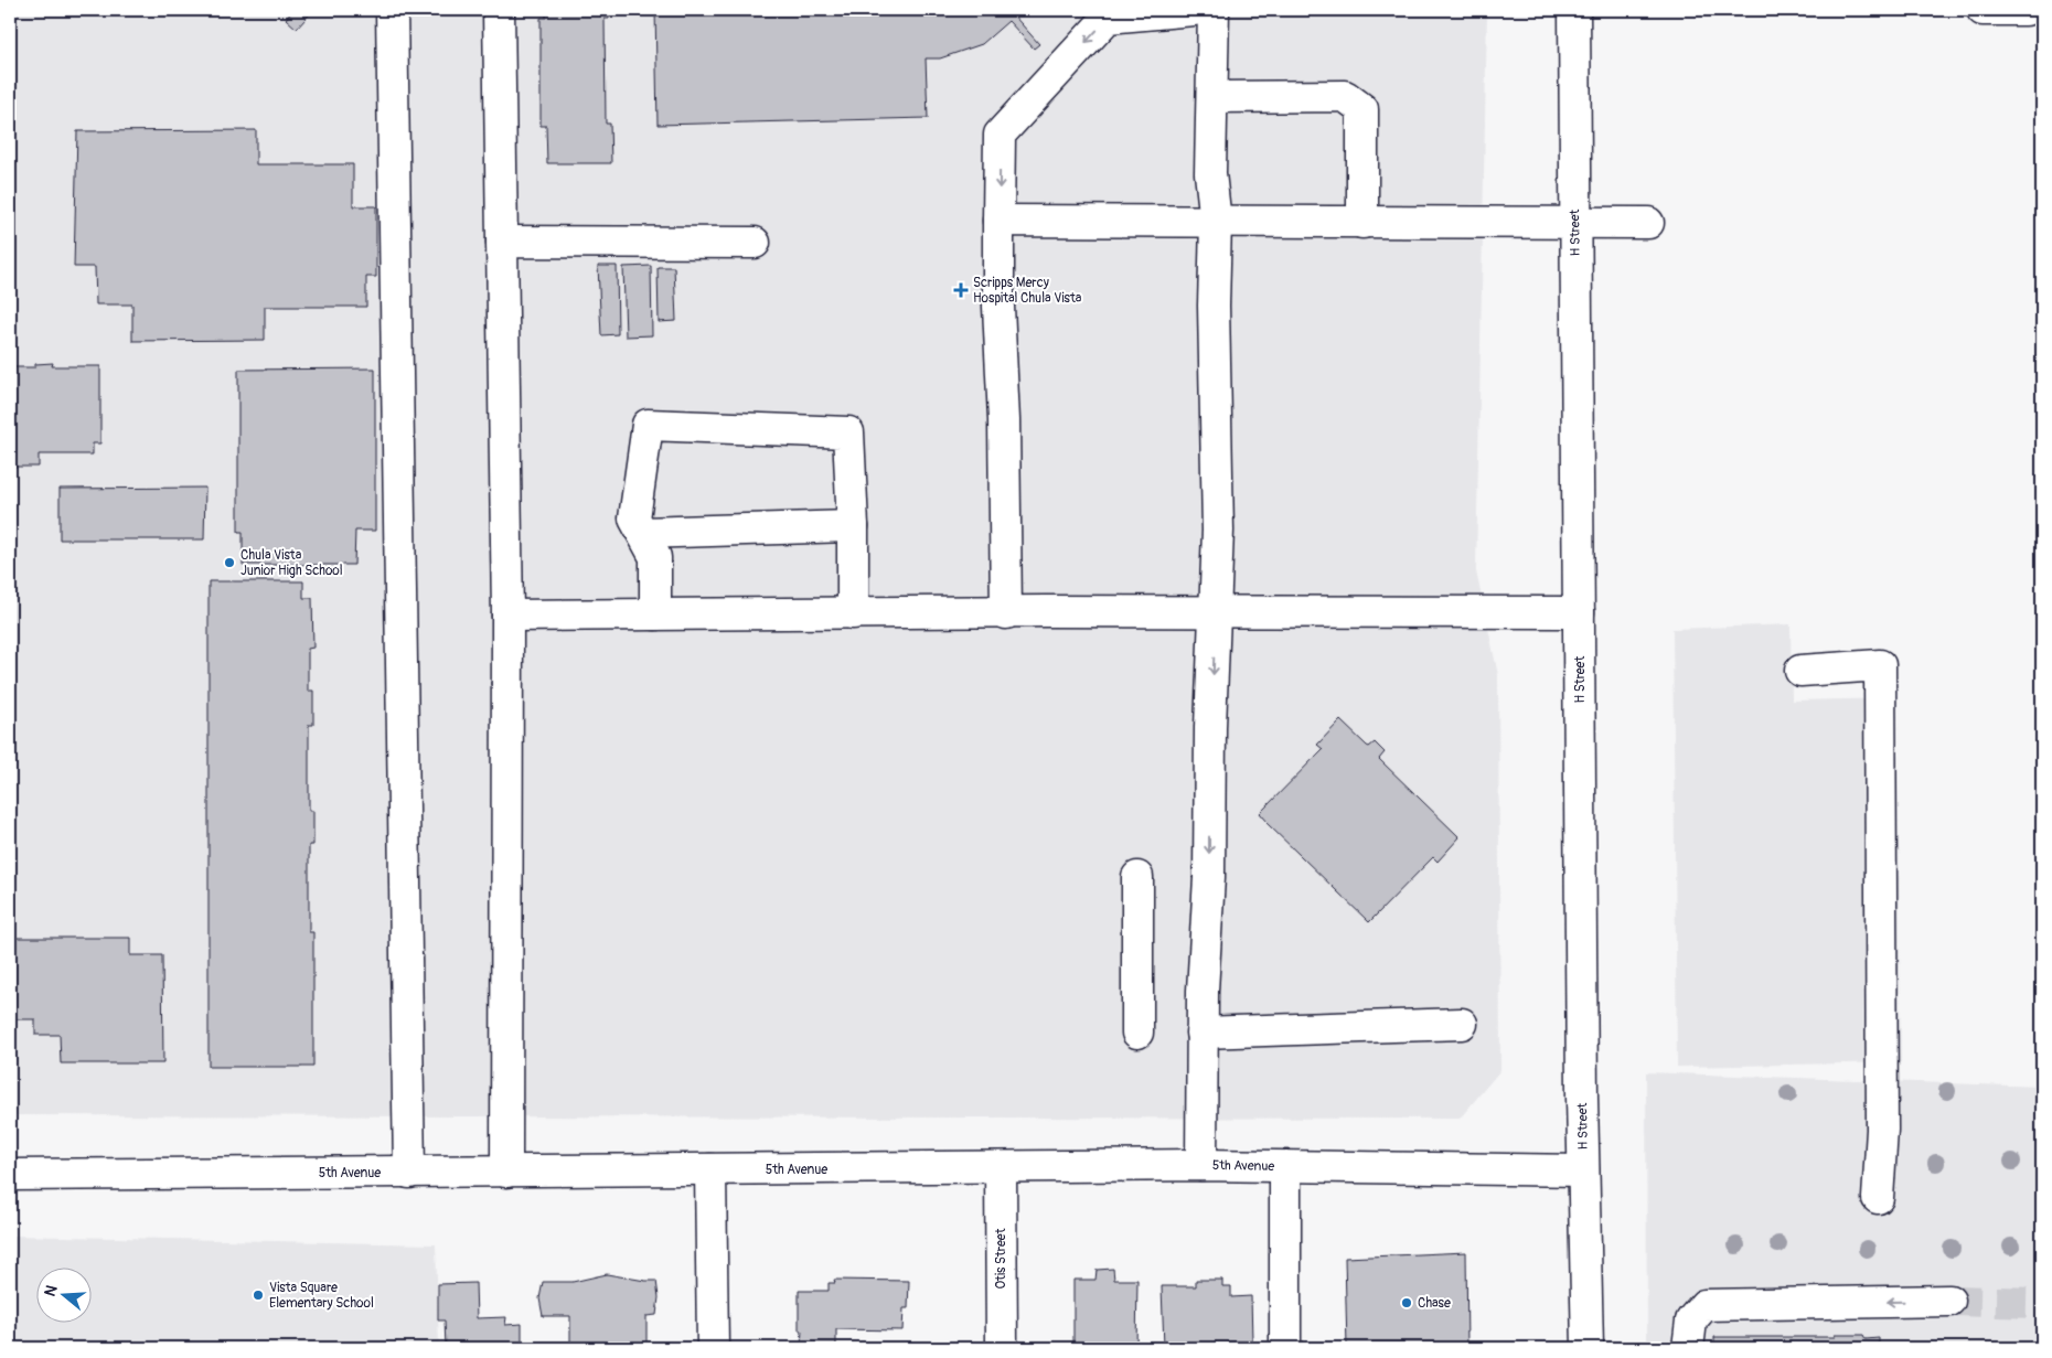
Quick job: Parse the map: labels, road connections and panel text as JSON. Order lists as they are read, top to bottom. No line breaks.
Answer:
{"streets":{"street":["H Street","5th Avenue","Otis Street"]},"crossings":[["H Street","5th Avenue"],["5th Avenue","Otis Street"]],"places":{"health":["Scripps Mercy Hospital Chula Vista"],"other":["Chula Vista Junior High School","Vista Square Elementary School","Chase"]},"north":"left"}
